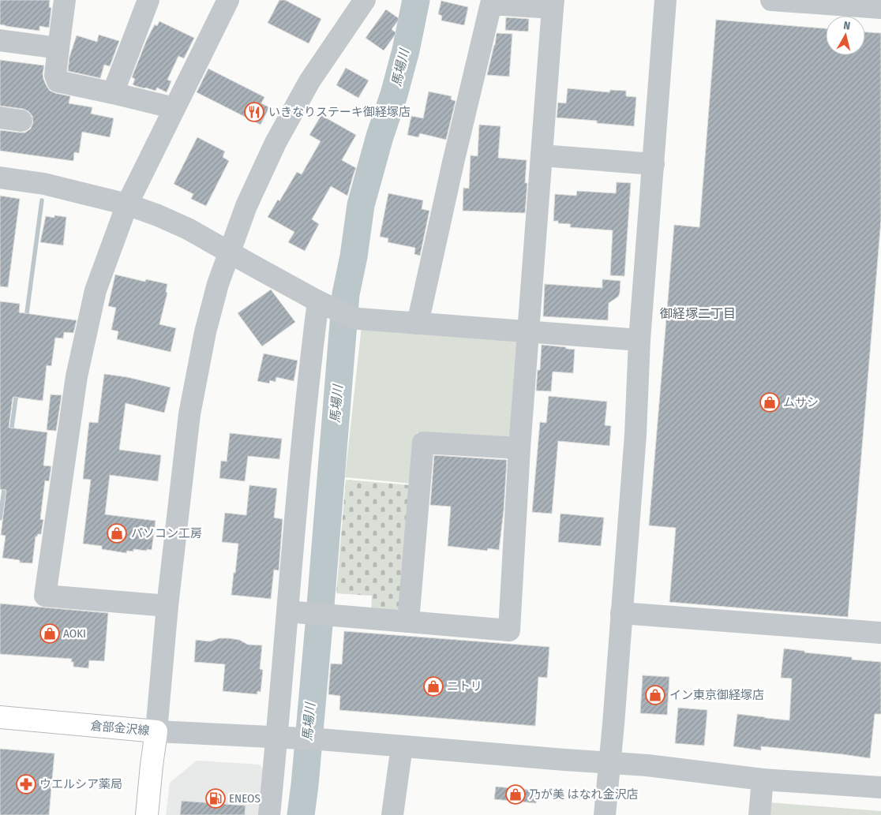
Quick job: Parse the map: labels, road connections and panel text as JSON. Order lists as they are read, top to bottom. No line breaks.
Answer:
{"streets":{"main road":["倉部金沢線"]},"districts":["御経塚二丁目"],"water":["馬場川"],"places":{"restaurant":["いきなりステーキ御経塚店"],"shop":["ムサシ","パソコン工房","AOKI","ニトリ","イン東京御経塚店","乃が美 はなれ金沢店"],"pharmacy":["ウエルシア薬局"],"fuel station":["ENEOS"]},"north":"top"}
